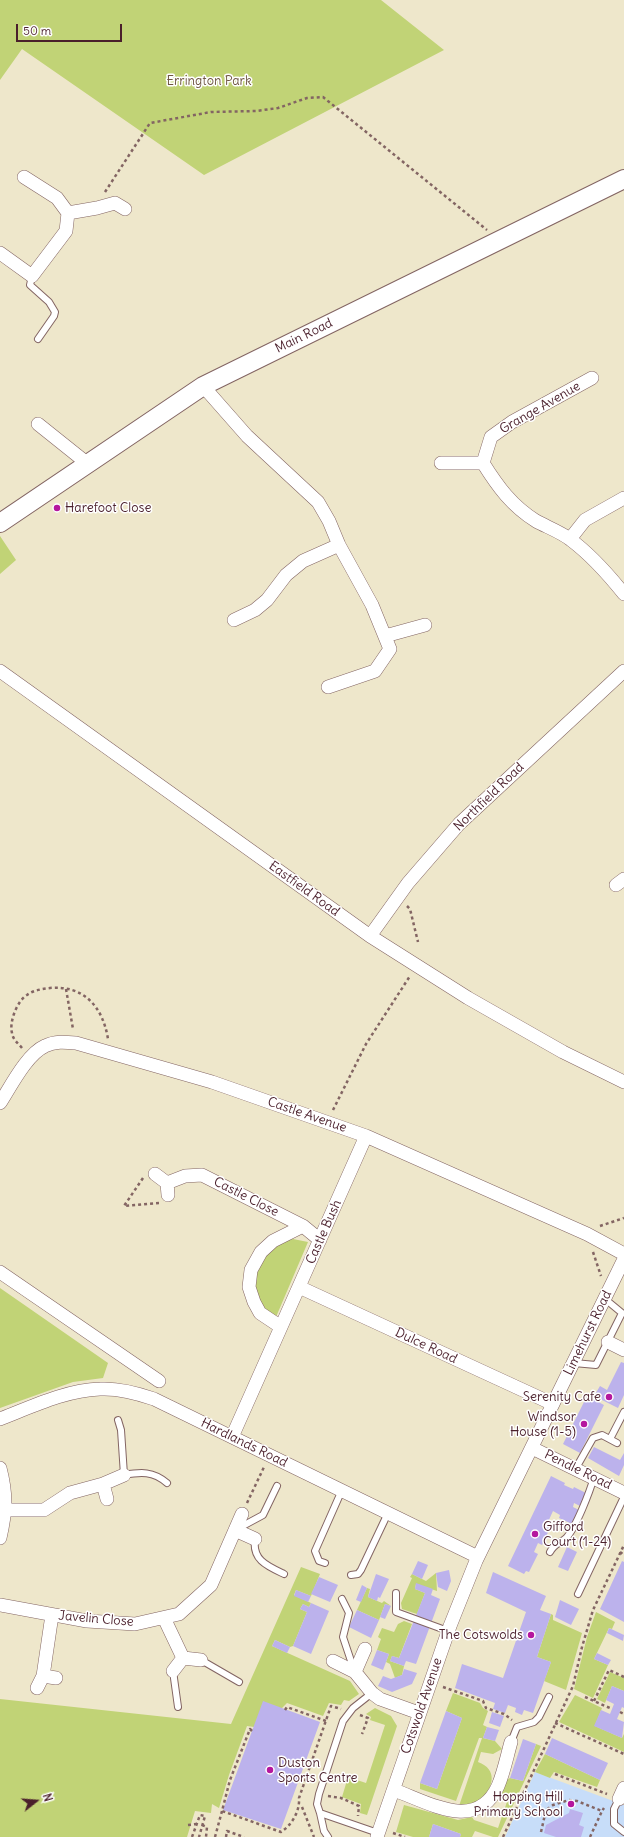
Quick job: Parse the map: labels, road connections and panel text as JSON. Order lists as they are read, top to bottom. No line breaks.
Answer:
{"streets":{"street":["Main Road","Grange Avenue","Northfield Road","Eastfield Road","Castle Avenue","Castle Close","Castle Bush","Limehurst Road","Dulce Road","Hardlands Road","Pendle Road","Javelin Close","Cotswold Avenue"]},"crossings":[["Northfield Road","Eastfield Road"],["Castle Avenue","Castle Bush"],["Castle Close","Castle Bush"],["Castle Bush","Dulce Road"],["Castle Bush","Hardlands Road"],["Limehurst Road","Dulce Road"],["Limehurst Road","Hardlands Road"],["Limehurst Road","Pendle Road"],["Limehurst Road","Cotswold Avenue"],["Hardlands Road","Cotswold Avenue"]],"parks":["Errington Park"],"places":["Harefoot Close","Serenity Cafe","Windsor House (1-5)","Gifford Court (1-24)","The Cotswolds","Duston Sports Centre","Hopping Hill Primary School"],"scale_bar":"50 m","north":"right"}
